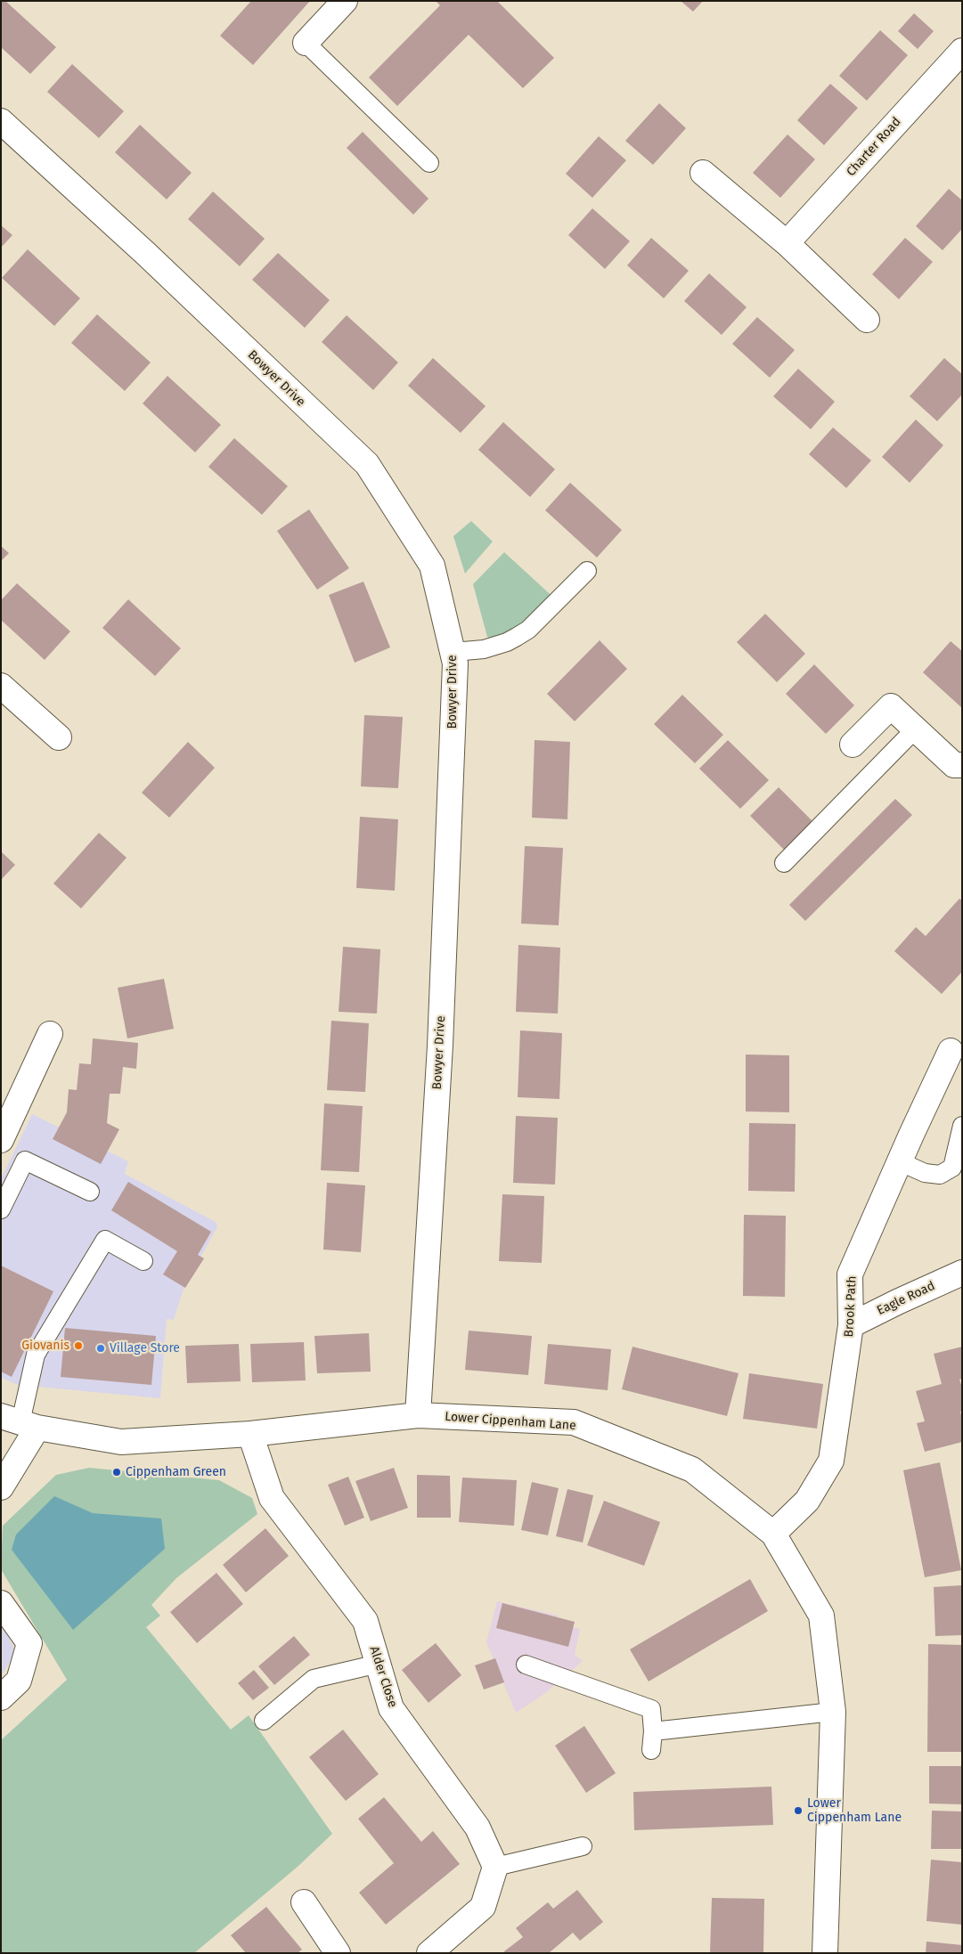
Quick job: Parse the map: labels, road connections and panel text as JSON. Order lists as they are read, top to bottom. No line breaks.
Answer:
{"streets":{"street":["Charter Road","Bowyer Drive","Eagle Road","Brook Path","Lower Cippenham Lane","Alder Close"]},"crossings":[["Bowyer Drive","Lower Cippenham Lane"],["Eagle Road","Brook Path"],["Brook Path","Lower Cippenham Lane"],["Lower Cippenham Lane","Alder Close"]],"places":["Giovanis","Village Store","Cippenham Green","Lower Cippenham Lane"]}
